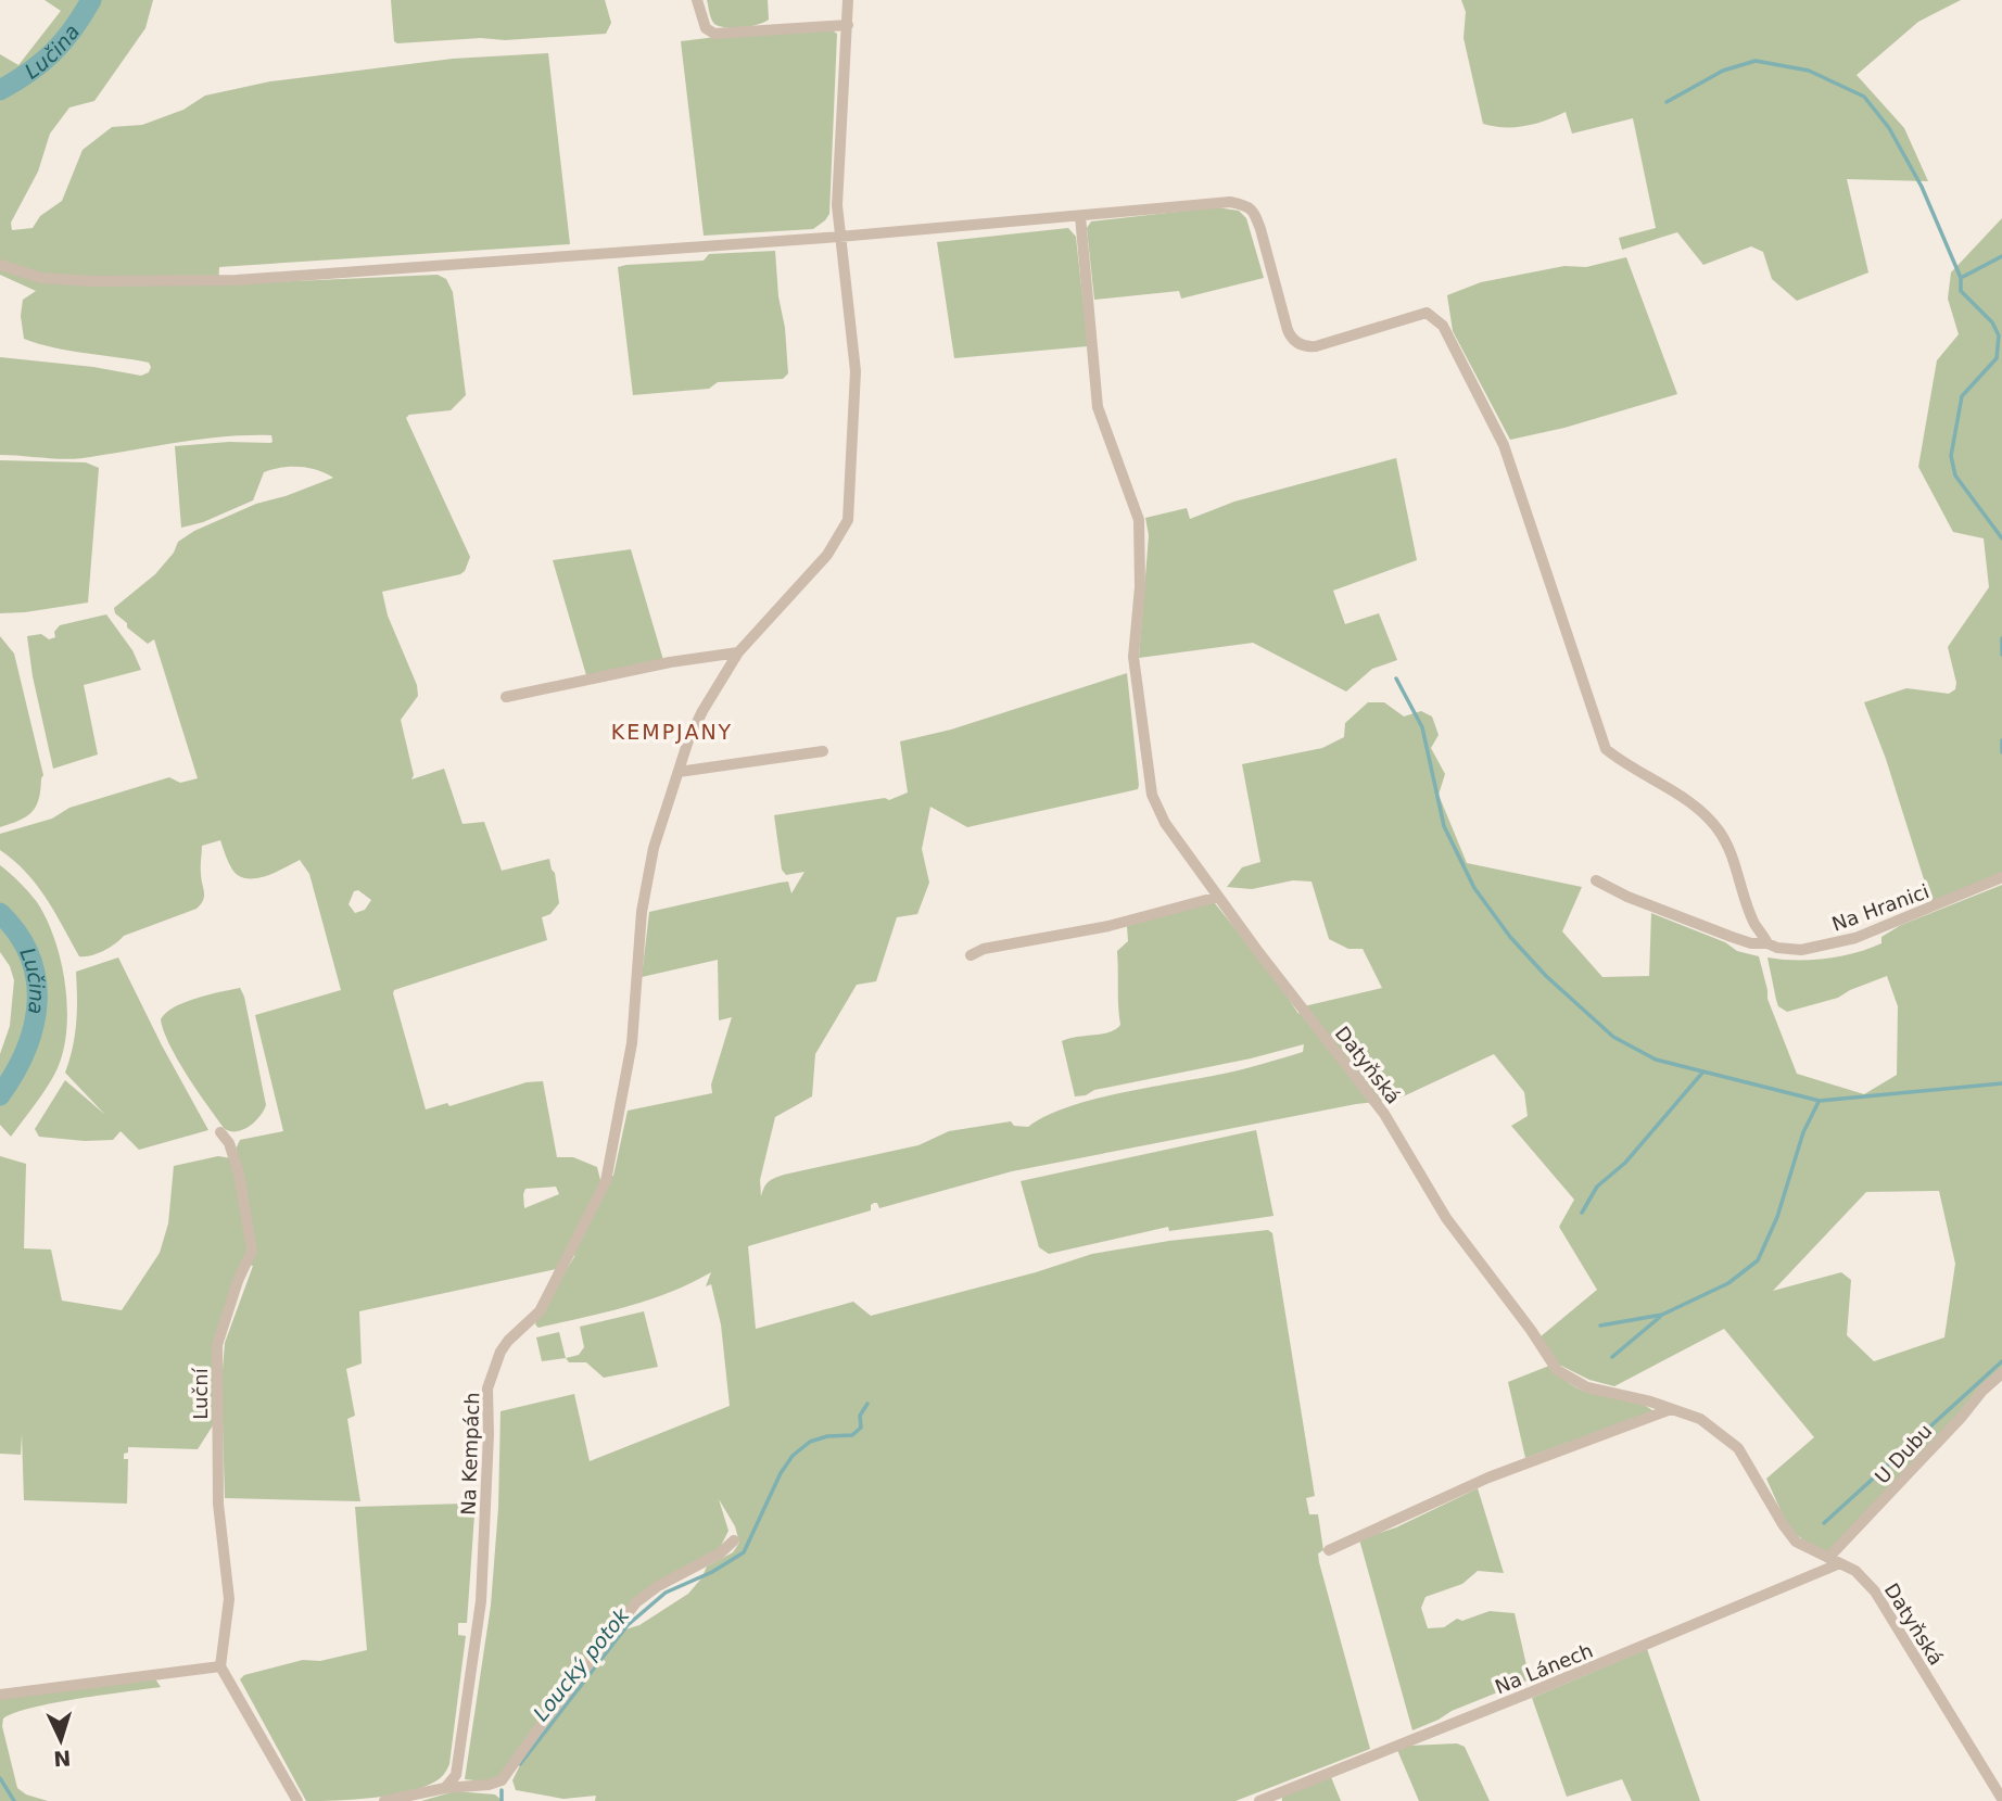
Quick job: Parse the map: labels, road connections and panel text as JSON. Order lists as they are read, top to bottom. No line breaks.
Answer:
{"streets":{"street":["Na Hranici","Datyňská","Luční","Na Kempách","U Dubu","Na Lánech"]},"crossings":[["Datyňská","U Dubu"],["Datyňská","Na Lánech"]],"districts":["KEMPJANY"],"water":["Lučina","Loucký potok"],"north":"bottom"}
